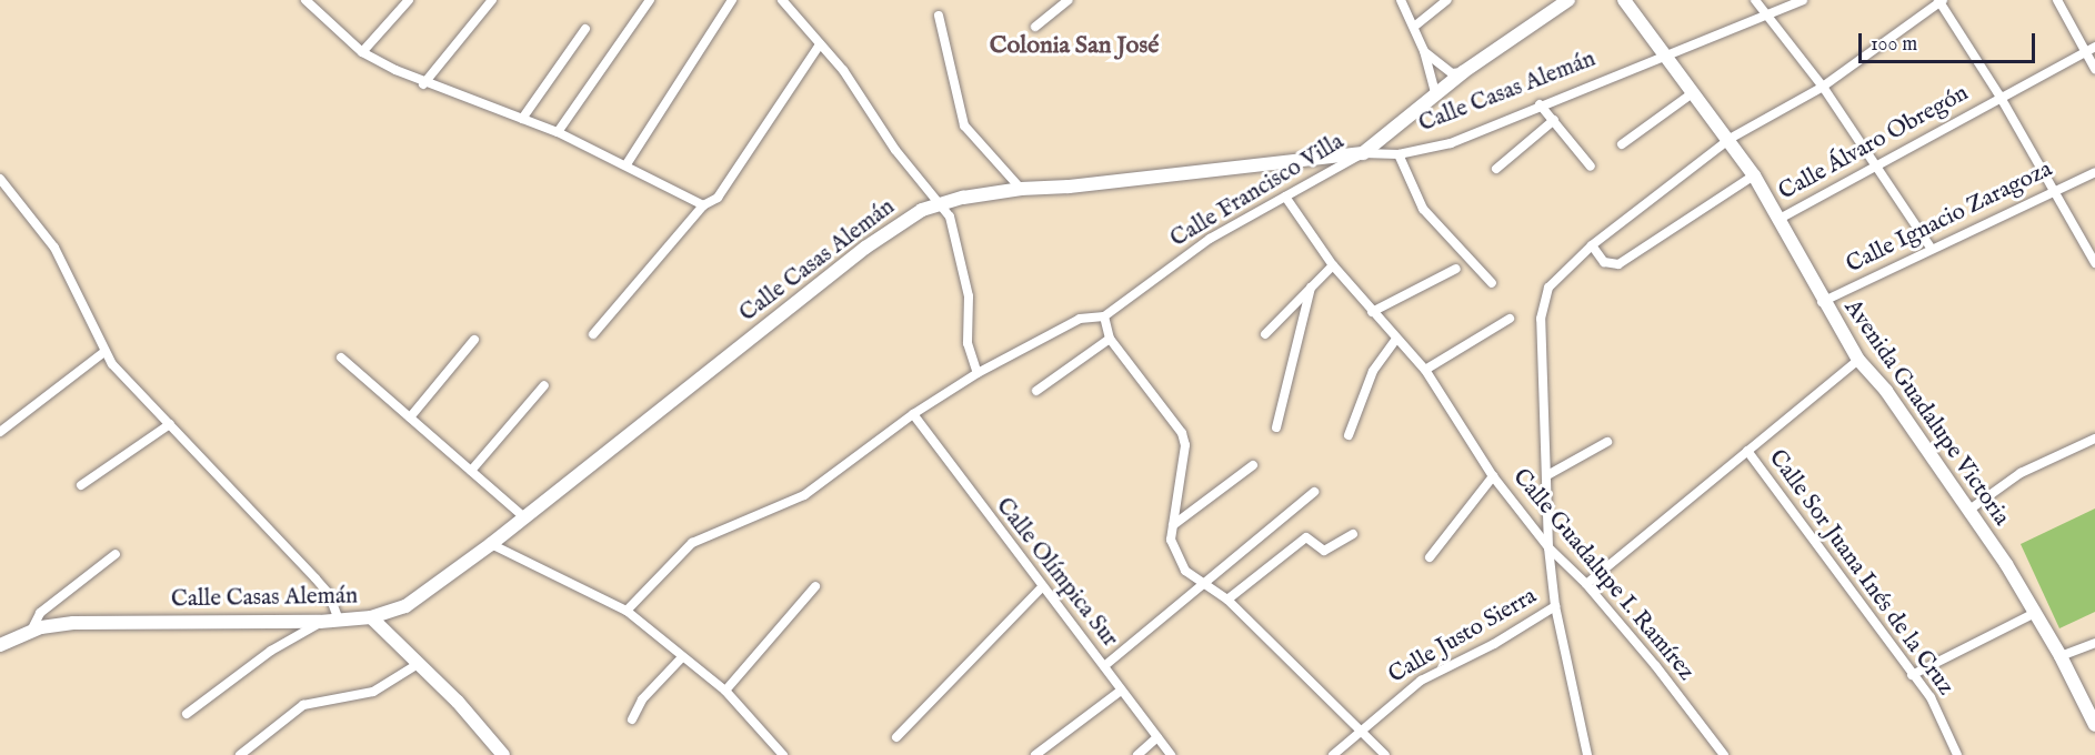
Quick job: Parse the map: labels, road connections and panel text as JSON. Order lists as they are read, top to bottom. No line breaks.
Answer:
{"streets":{"street":["Calle Casas Alemán","Calle Álvaro Obregón","Calle Francisco Villa","Calle Ignacio Zaragoza","Avenida Guadalupe Victoria","Calle Olímpica Sur","Calle Sor Juana Inés de la Cruz","Calle Guadalupe I. Ramírez","Calle Justo Sierra"]},"crossings":[["Calle Casas Alemán","Calle Francisco Villa"],["Calle Casas Alemán","Avenida Guadalupe Victoria"],["Calle Álvaro Obregón","Avenida Guadalupe Victoria"],["Calle Francisco Villa","Calle Olímpica Sur"],["Calle Francisco Villa","Calle Guadalupe I. Ramírez"],["Calle Ignacio Zaragoza","Avenida Guadalupe Victoria"]],"districts":["Colonia San José"],"scale_bar":"100 m"}
